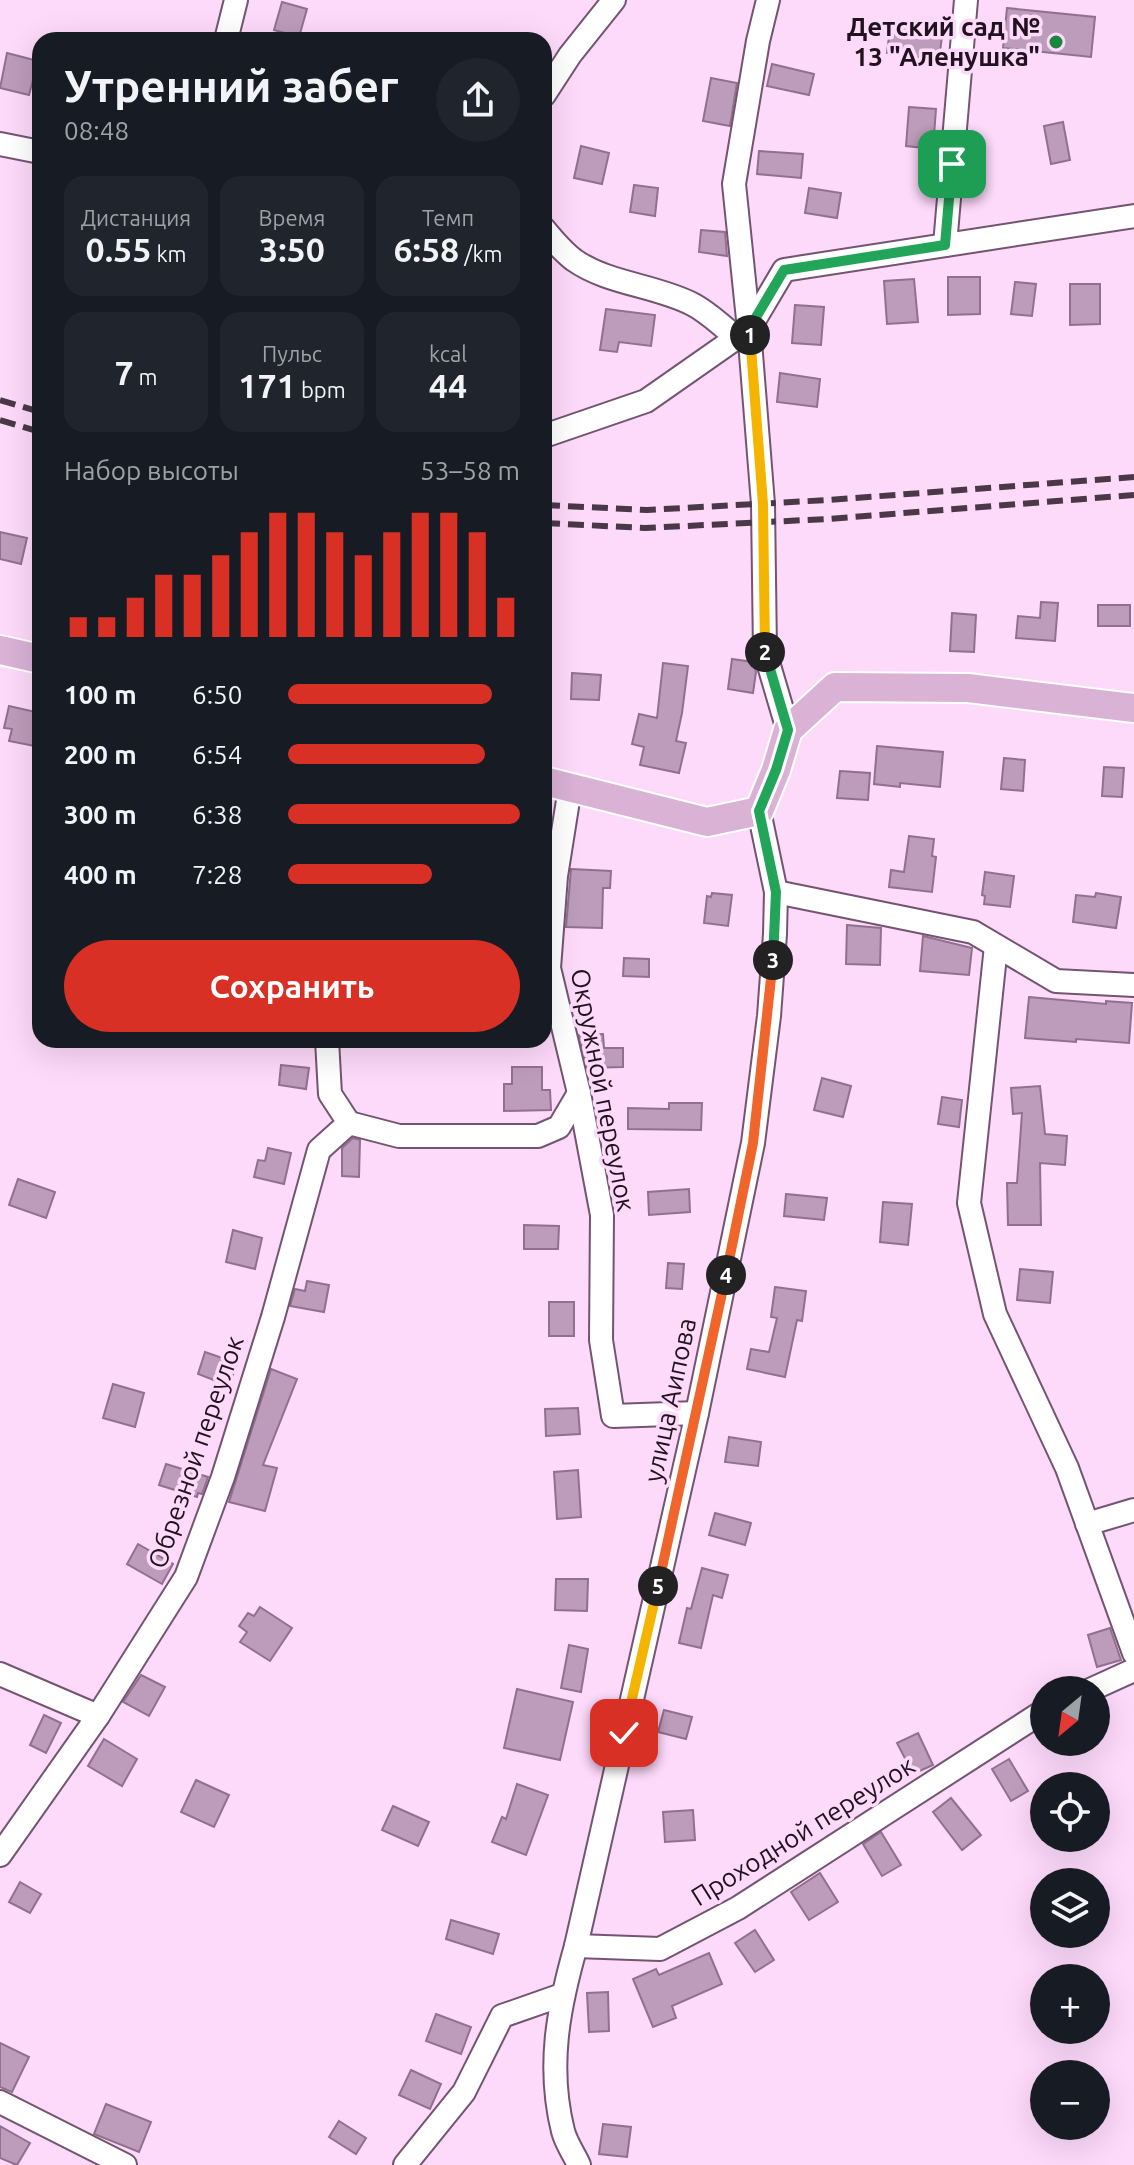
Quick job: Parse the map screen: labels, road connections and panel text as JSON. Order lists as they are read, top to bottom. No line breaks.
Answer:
{"streets":{"street":["Окружной переулок","улица Аипова","Обрезной переулок","Проходной переулок"]},"crossings":[["Окружной переулок","улица Аипова"],["улица Аипова","Проходной переулок"]],"places":["Детский сад № 13 \"Аленушка\""],"north":"bottom left","page":{"heading":["Утренний забег","08:48"],"stats":[["Дистанция","0.55 km"],["Время","3:50"],["Темп","6:58 /km"],["7 m"],["Пульс","171 bpm"],["kcal","44"]],"pins":["1","2","3","4","5"],"chart":["Набор высоты","53–58 m"],"list":[{"name":"100 m","note":"6:50"},{"name":"200 m","note":"6:54"},{"name":"300 m","note":"6:38"},{"name":"400 m","note":"7:28"}],"buttons":"Сохранить","map_buttons":["+","−"]}}
